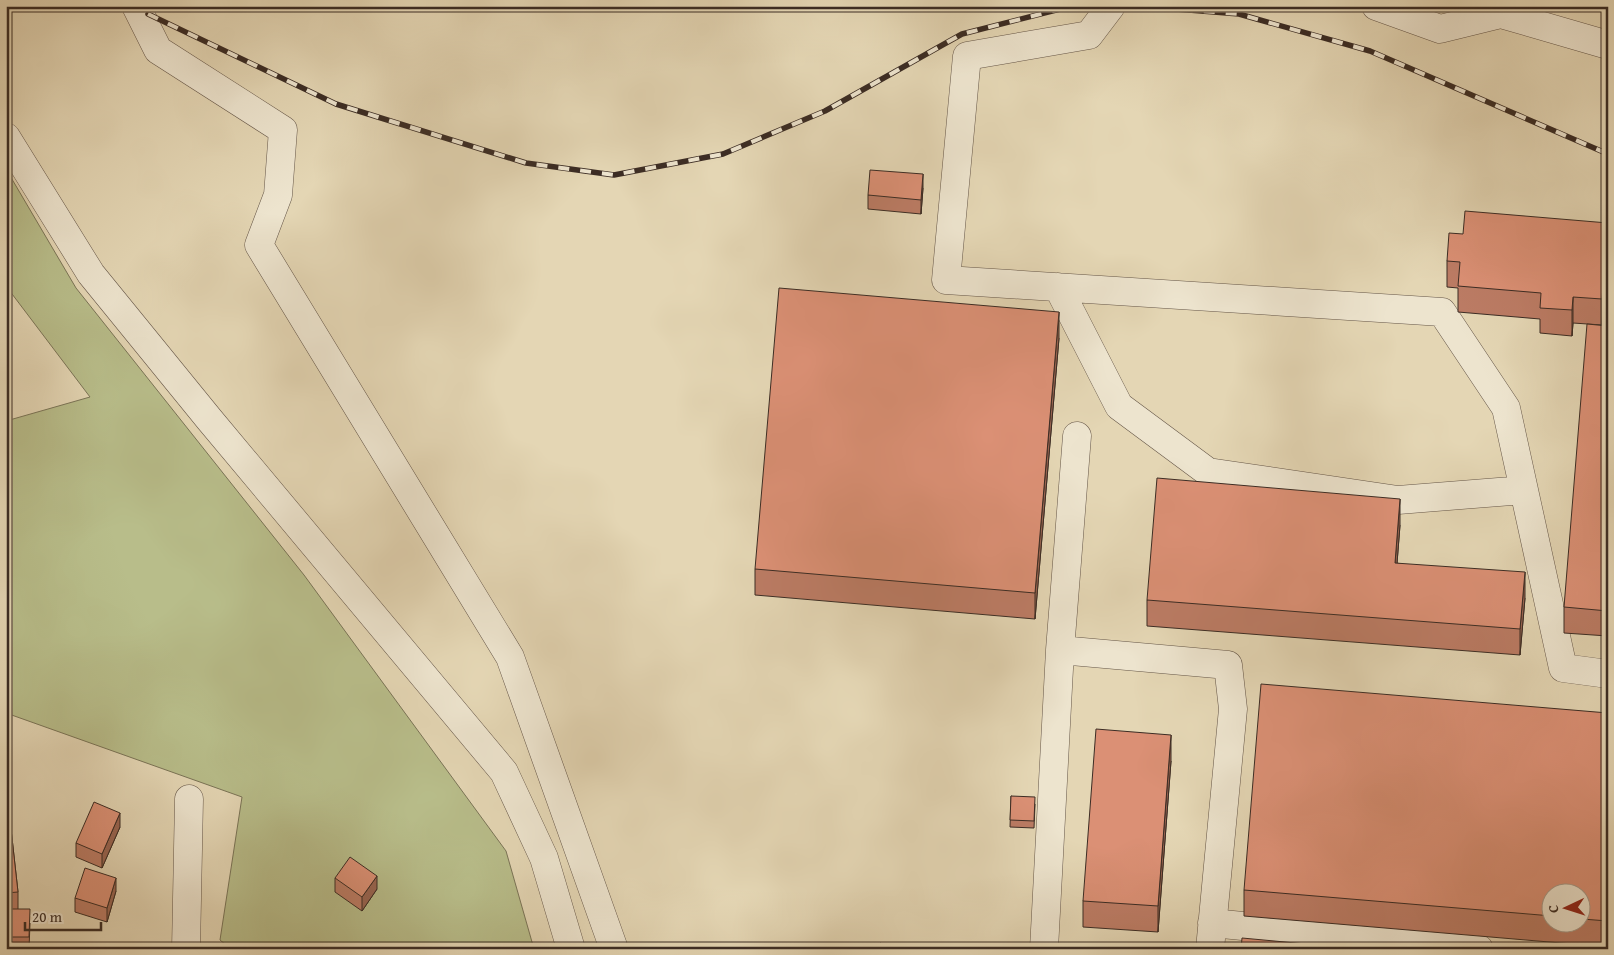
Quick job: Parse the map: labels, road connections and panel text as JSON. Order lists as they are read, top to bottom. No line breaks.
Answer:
{"scale_bar":"20 m","north":"left"}
